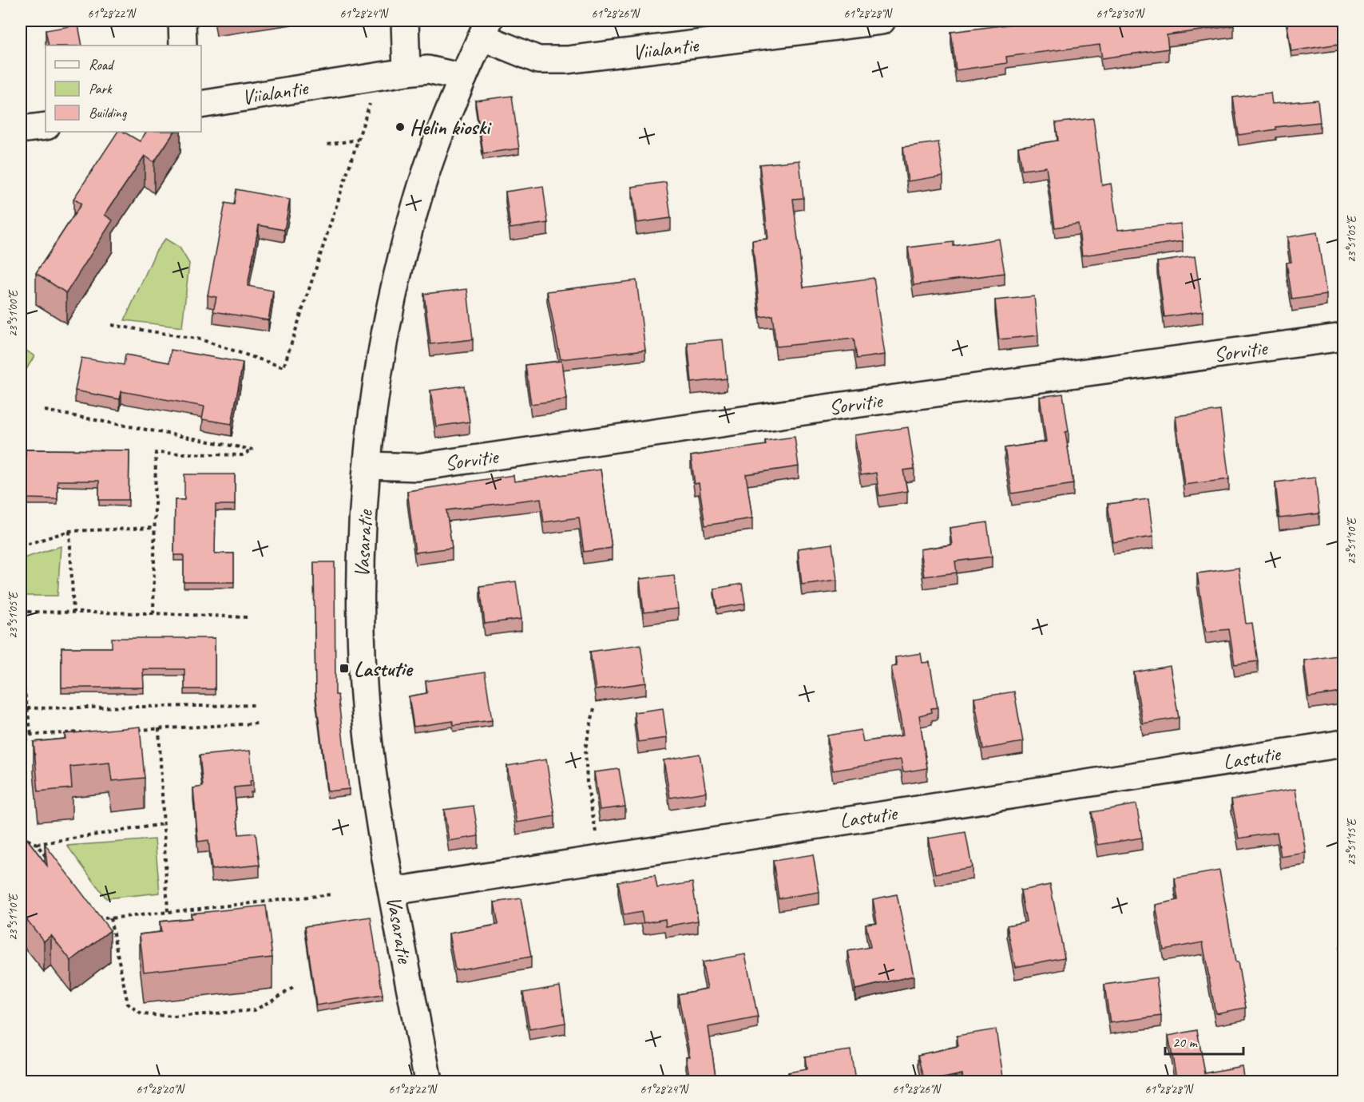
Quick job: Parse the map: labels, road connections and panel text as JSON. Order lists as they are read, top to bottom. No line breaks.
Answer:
{"streets":{"street":["Viialantie","Sorvitie","Vasaratie","Lastutie"]},"crossings":[["Viialantie","Vasaratie"],["Sorvitie","Vasaratie"],["Vasaratie","Lastutie"]],"places":{"other":["Helin kioski"],"transit":["Lastutie"]},"legend":["Road","Park","Building"],"scale_bar":"20 m","coordinates":["61°28'22\"N","61°28'24\"N","61°28'26\"N","61°28'28\"N","61°28'30\"N","23°51'05\"E","23°51'00\"E","23°51'10\"E","23°51'15\"E","61°28'20\"N"]}
